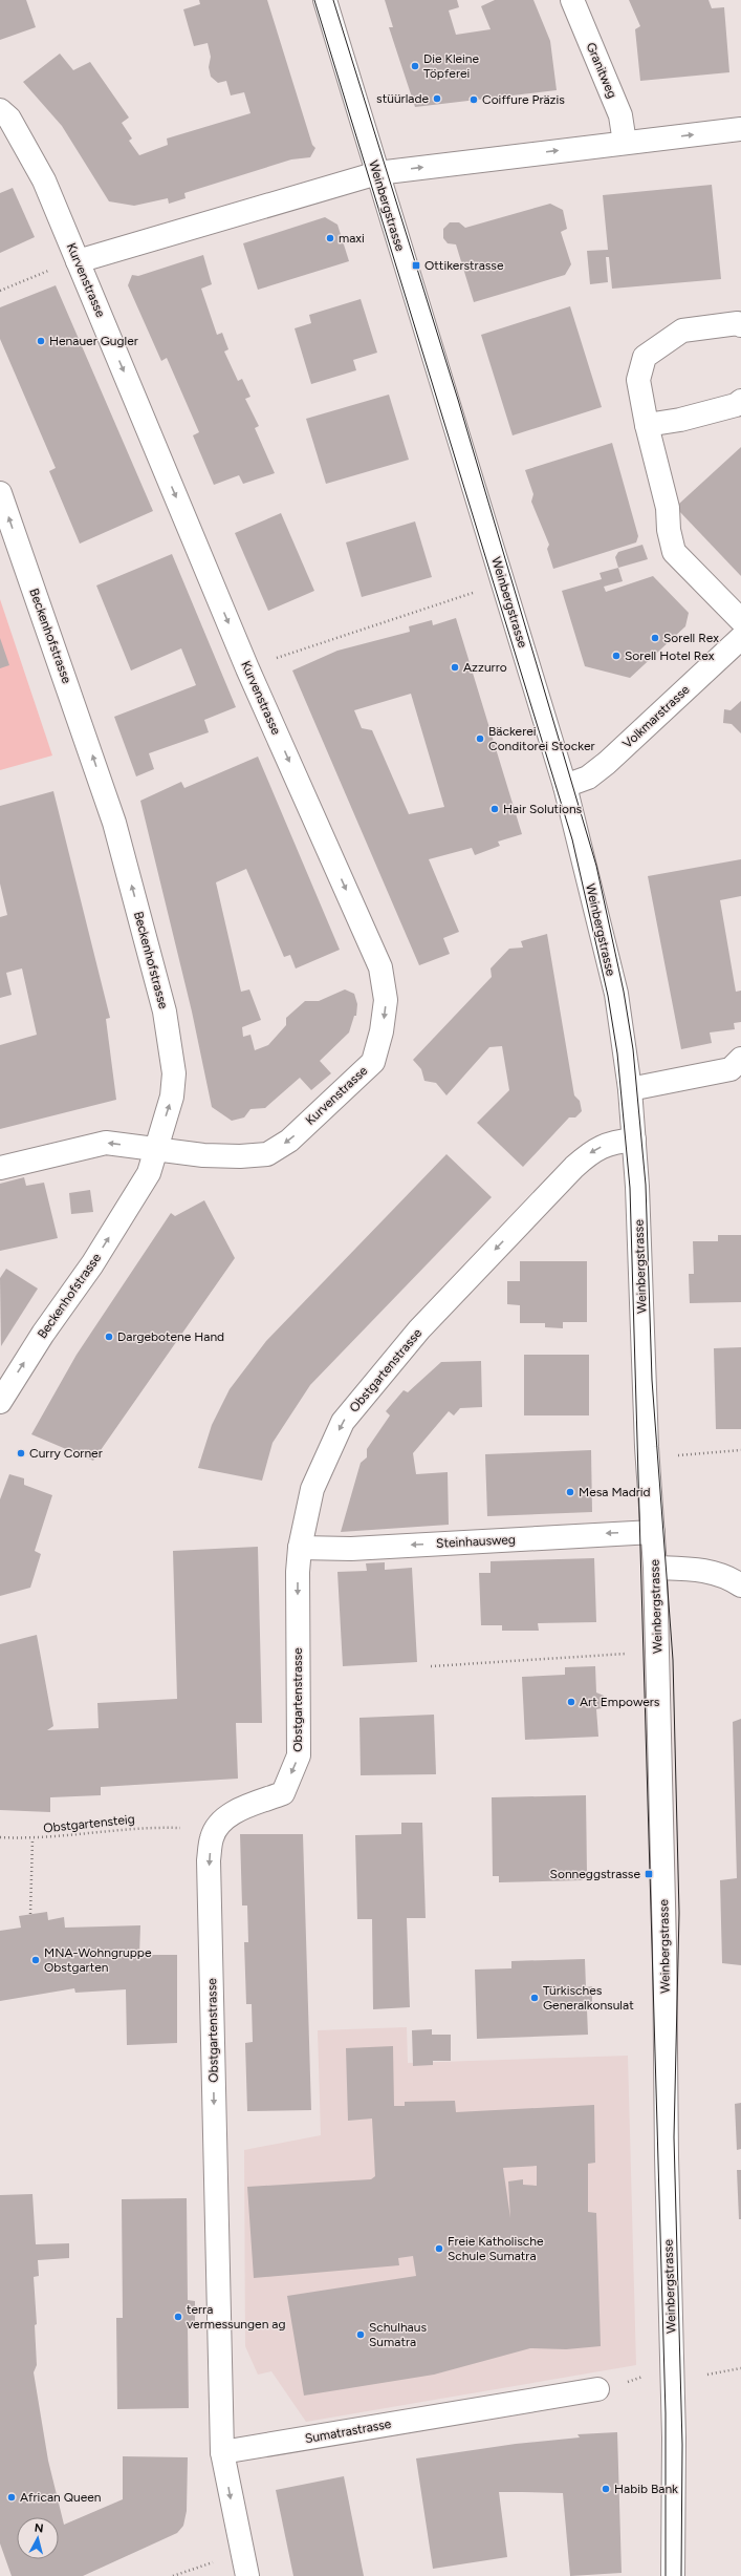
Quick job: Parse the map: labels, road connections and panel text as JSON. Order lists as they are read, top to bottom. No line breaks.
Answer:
{"streets":{"street":["Granitweg","Weinbergstrasse","Kurvenstrasse","Beckenhofstrasse","Volkmarstrasse","Obstgartenstrasse","Steinhausweg","Sumatrastrasse"],"path":["Obstgartensteig"]},"crossings":[["Weinbergstrasse","Volkmarstrasse"],["Weinbergstrasse","Obstgartenstrasse"],["Weinbergstrasse","Steinhausweg"],["Kurvenstrasse","Beckenhofstrasse"],["Obstgartenstrasse","Steinhausweg"],["Obstgartenstrasse","Sumatrastrasse"]],"one_way":["Beckenhofstrasse","Obstgartenstrasse","Steinhausweg"],"places":{"other":["Die Kleine Töpferei","stüürlade","Coiffure Präzis","maxi","Henauer Gugler","Sorell Rex","Sorell Hotel Rex","Azzurro","Bäckerei Conditorei Stocker","Hair Solutions","Dargebotene Hand","Curry Corner","Mesa Madrid","Art Empowers","MNA-Wohngruppe Obstgarten","Türkisches Generalkonsulat","Freie Katholische Schule Sumatra","terra vermessungen ag","Schulhaus Sumatra","Habib Bank","African Queen"],"transit":["Ottikerstrasse","Sonneggstrasse"]},"north":"top"}
